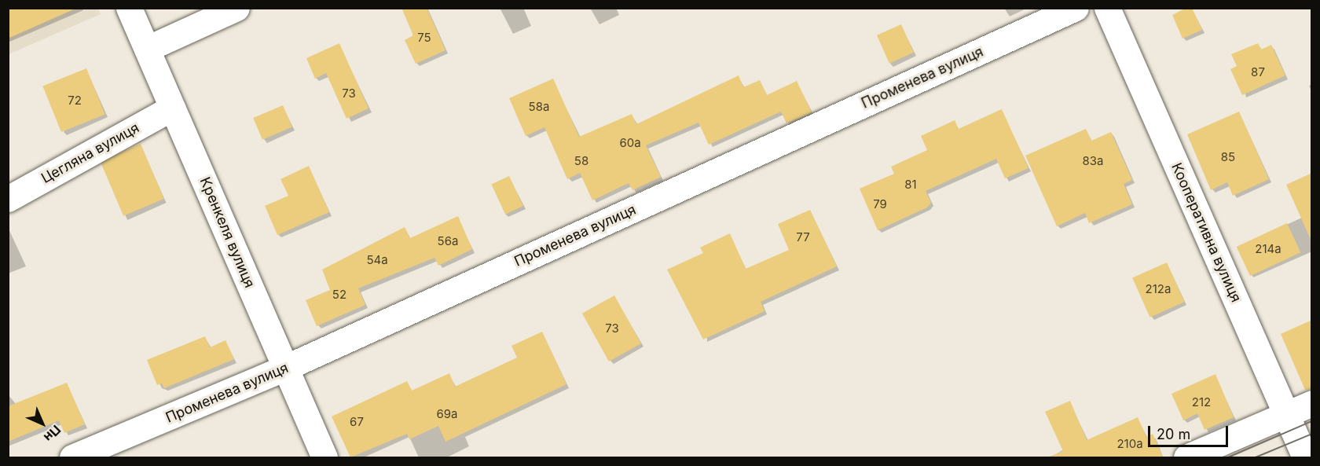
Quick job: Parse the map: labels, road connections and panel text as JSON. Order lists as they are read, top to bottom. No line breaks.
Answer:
{"streets":{"street":["Променева вулиця","Цегляна вулиця","Кренкеля вулиця","Кооперативна вулиця"]},"crossings":[["Променева вулиця","Кренкеля вулиця"],["Цегляна вулиця","Кренкеля вулиця"]],"house_numbers":["75","87","73","72","58а","60а","85","58","83а","81","79","77","56а","214а","54а","212а","52","73","212","69а","67","210а"],"scale_bar":"20 m","north":"bottom right"}
